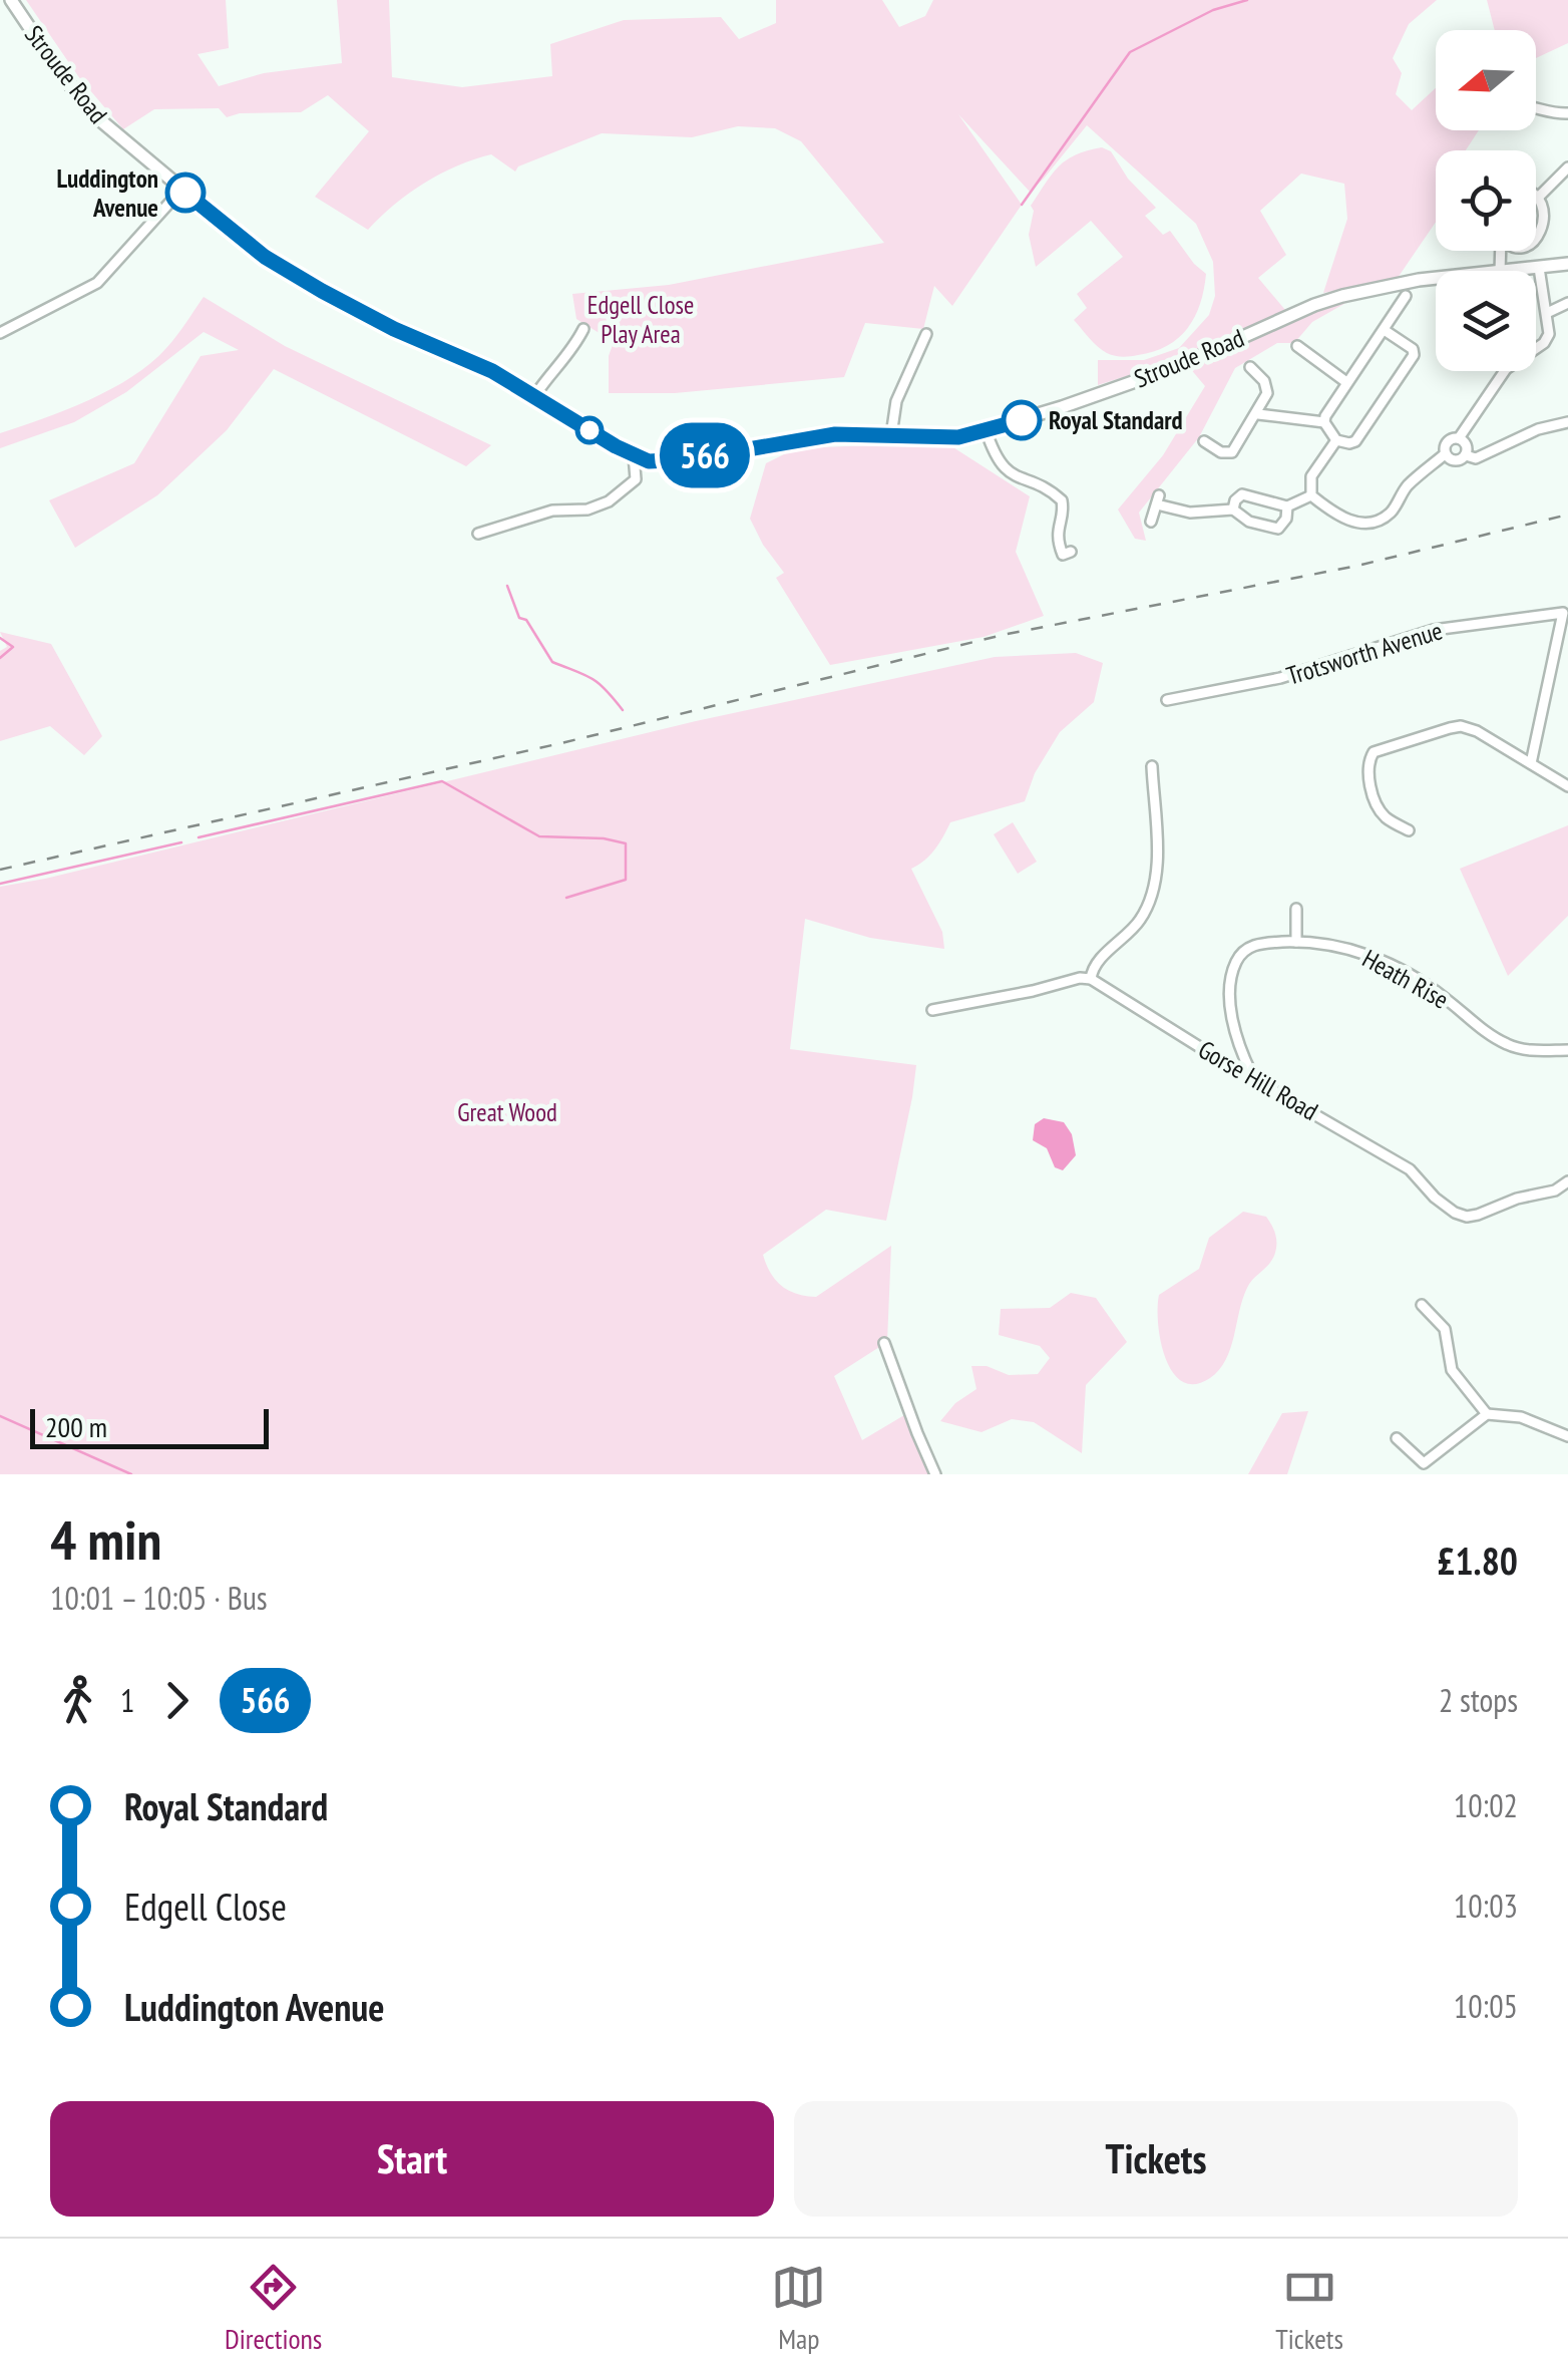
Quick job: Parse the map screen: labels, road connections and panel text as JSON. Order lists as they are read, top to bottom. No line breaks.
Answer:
{"streets":{"street":["Stroude Road","Trotsworth Avenue","Heath Rise","Gorse Hill Road"]},"crossings":[["Heath Rise","Gorse Hill Road"]],"parks":["Edgell Close Play Area","Great Wood"],"places":["Luddington Avenue","Royal Standard"],"lines":["bus line 566"],"scale_bar":"200 m","north":"left","page":{"on_map":"566","scale":"200 m","heading":["4 min","10:01 – 10:05 · Bus","£1.80"],"legs":["1","566","2 stops"],"list":[{"name":"Royal Standard","value":"10:02"},{"name":"Edgell Close","value":"10:03"},{"name":"Luddington Avenue","value":"10:05"}],"buttons":["Start","Tickets"],"tabs":["Directions","Map","Tickets"]}}
